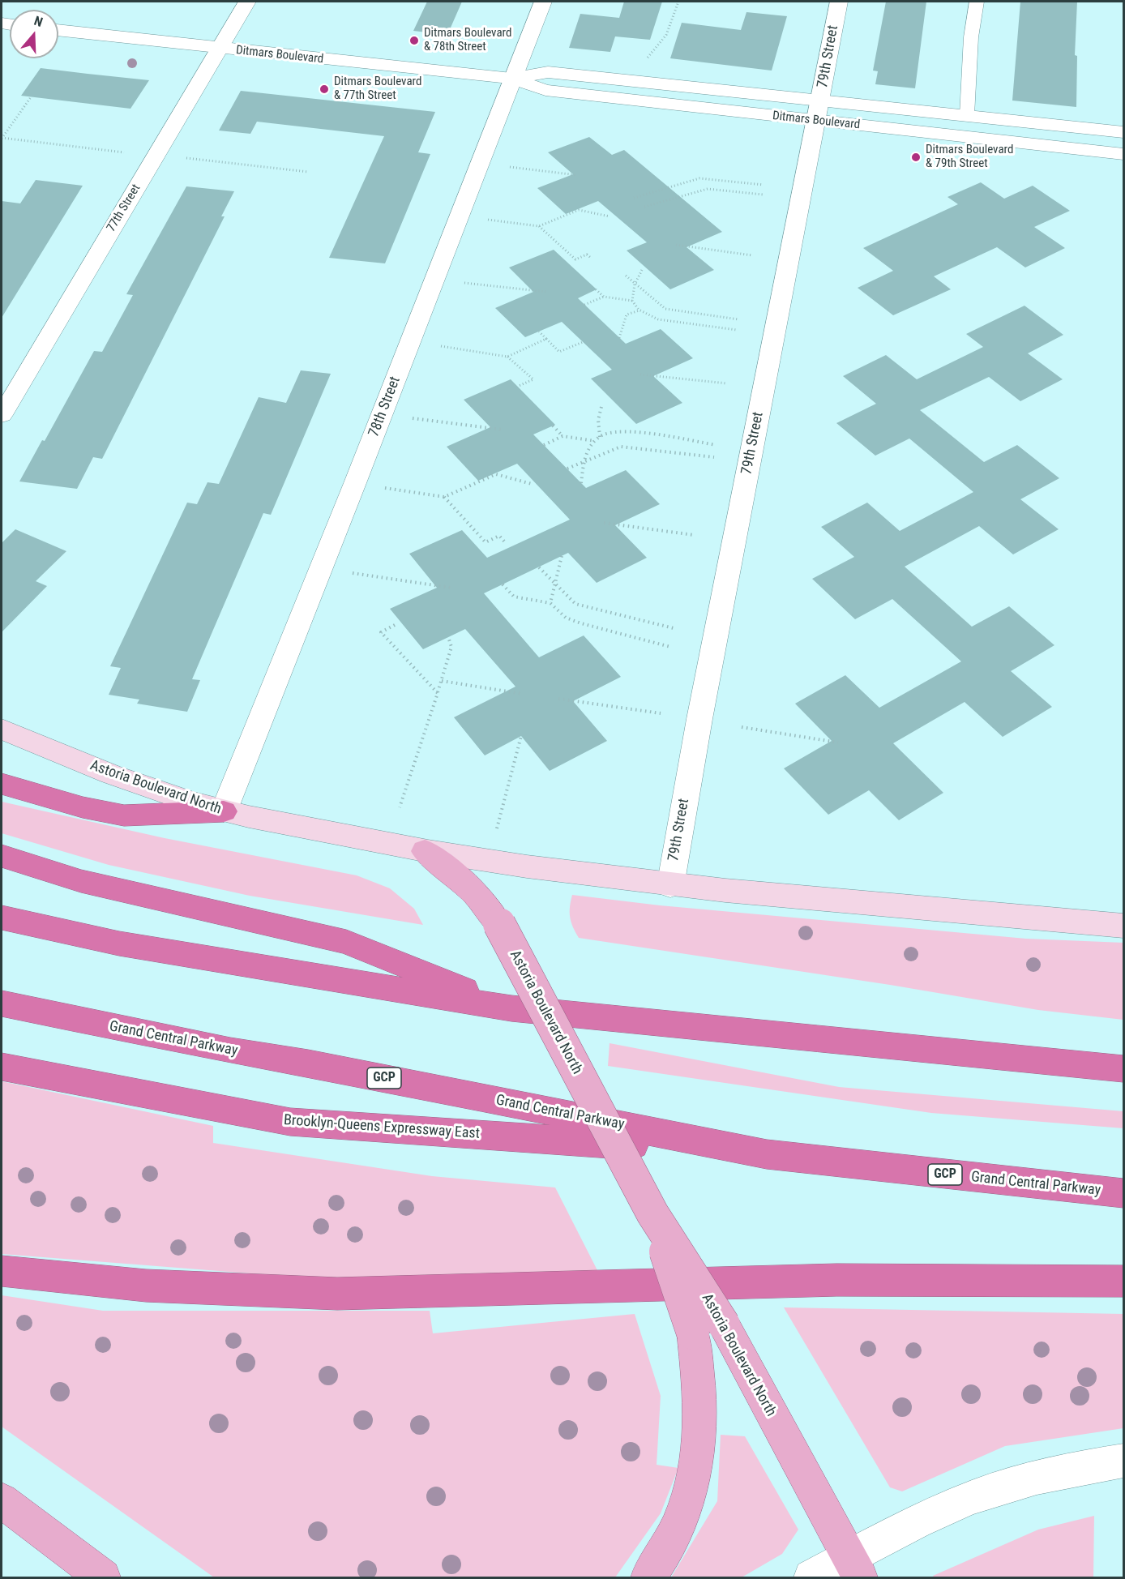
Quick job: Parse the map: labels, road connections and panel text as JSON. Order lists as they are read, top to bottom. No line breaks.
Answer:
{"streets":{"highway":["Grand Central Parkway","GCP","Brooklyn-Queens Expressway East"],"main road":["Astoria Boulevard North"],"street":["Ditmars Boulevard","79th Street","77th Street","78th Street"]},"crossings":[["Ditmars Boulevard","79th Street"],["Ditmars Boulevard","77th Street"],["Ditmars Boulevard","78th Street"],["78th Street","Astoria Boulevard North"],["Grand Central Parkway","Brooklyn-Queens Expressway East"]],"places":["Ditmars Boulevard & 78th Street","Ditmars Boulevard & 77th Street","Ditmars Boulevard & 79th Street"],"north":"top"}
